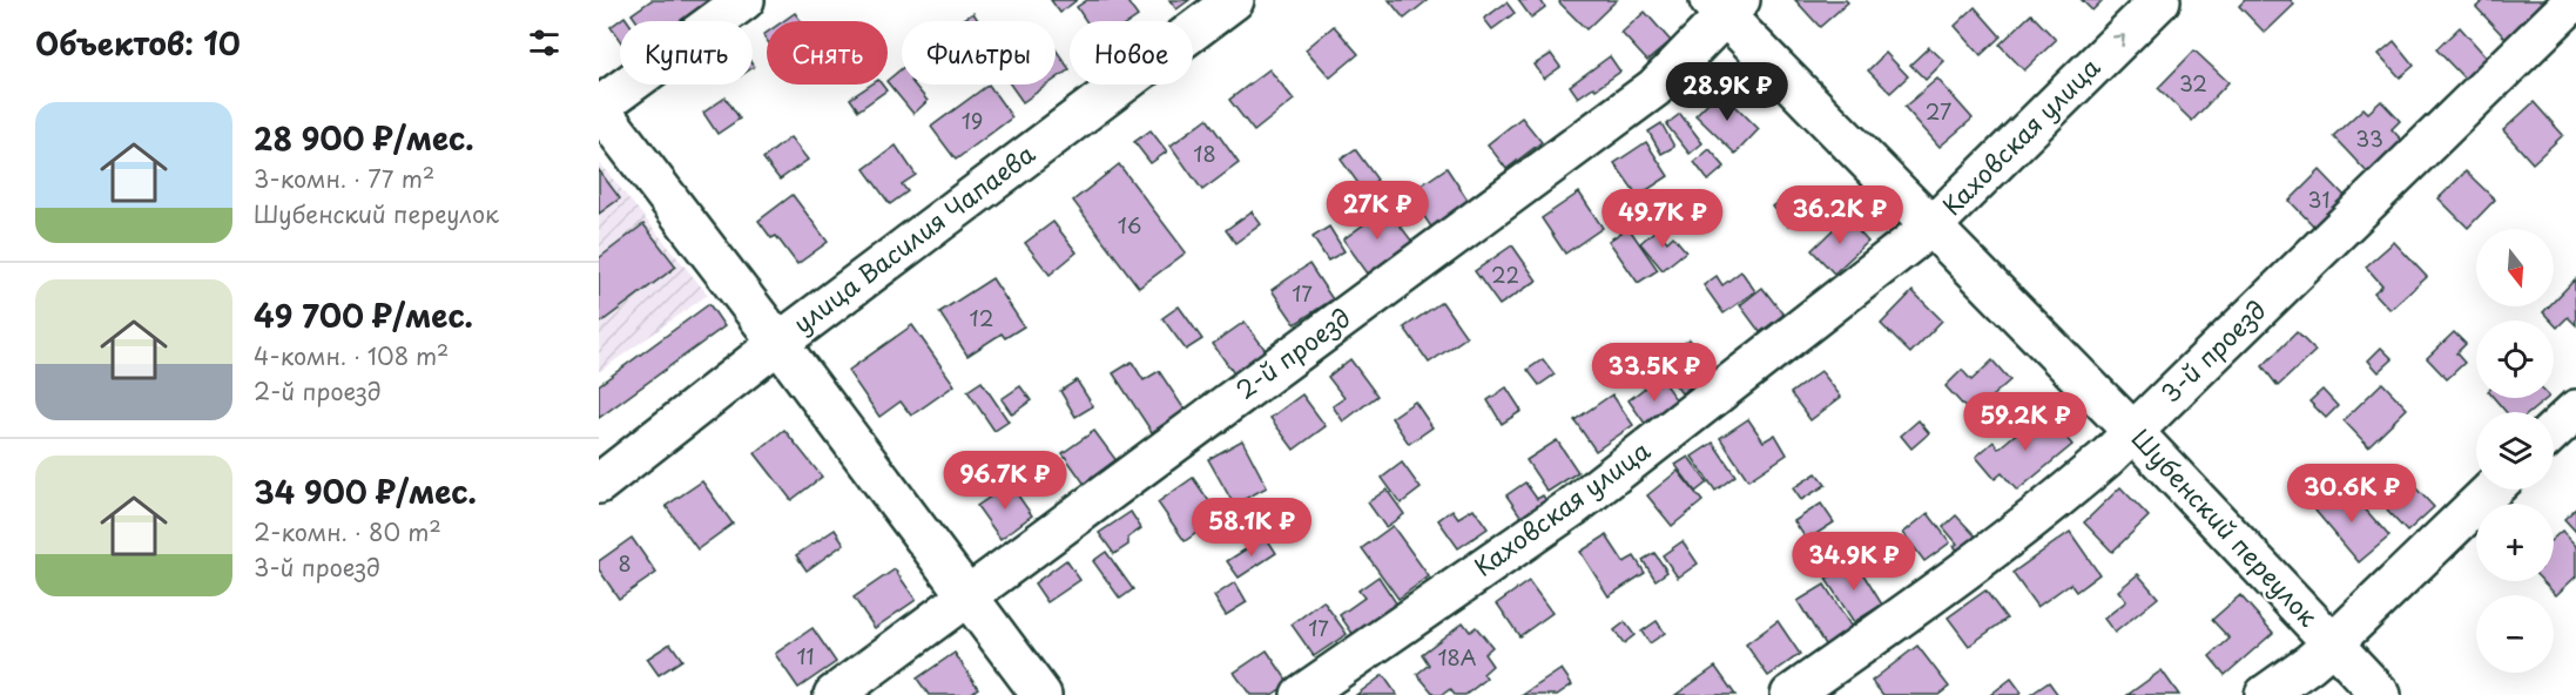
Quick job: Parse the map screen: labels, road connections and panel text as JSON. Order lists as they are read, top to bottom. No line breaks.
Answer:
{"streets":{"street":["Каховская улица","улица Василия Чапаева","3-й проезд","2-й проезд","Шубенский переулок"]},"crossings":[["Каховская улица","Шубенский переулок"],["3-й проезд","Шубенский переулок"],["2-й проезд","Шубенский переулок"]],"house_numbers":["32","27","19","33","18","31","16","22","17","12","8","17","11","18А"],"north":"bottom","page":{"heading":"Объектов: 10","chip":["Купить","Снять","Фильтры","Новое"],"price":["28.9K ₽","27K ₽","36.2K ₽","49.7K ₽","33.5K ₽","59.2K ₽","96.7K ₽","30.6K ₽","58.1K ₽","34.9K ₽"],"list":[{"name":"28 900 ₽/мес.","note":"3-комн. · 77 m² · Шубенский переулок"},{"name":"49 700 ₽/мес.","note":"4-комн. · 108 m² · 2-й проезд"},{"name":"34 900 ₽/мес.","note":"2-комн. · 80 m² · 3-й проезд"}],"map_buttons":["+","−"]}}
